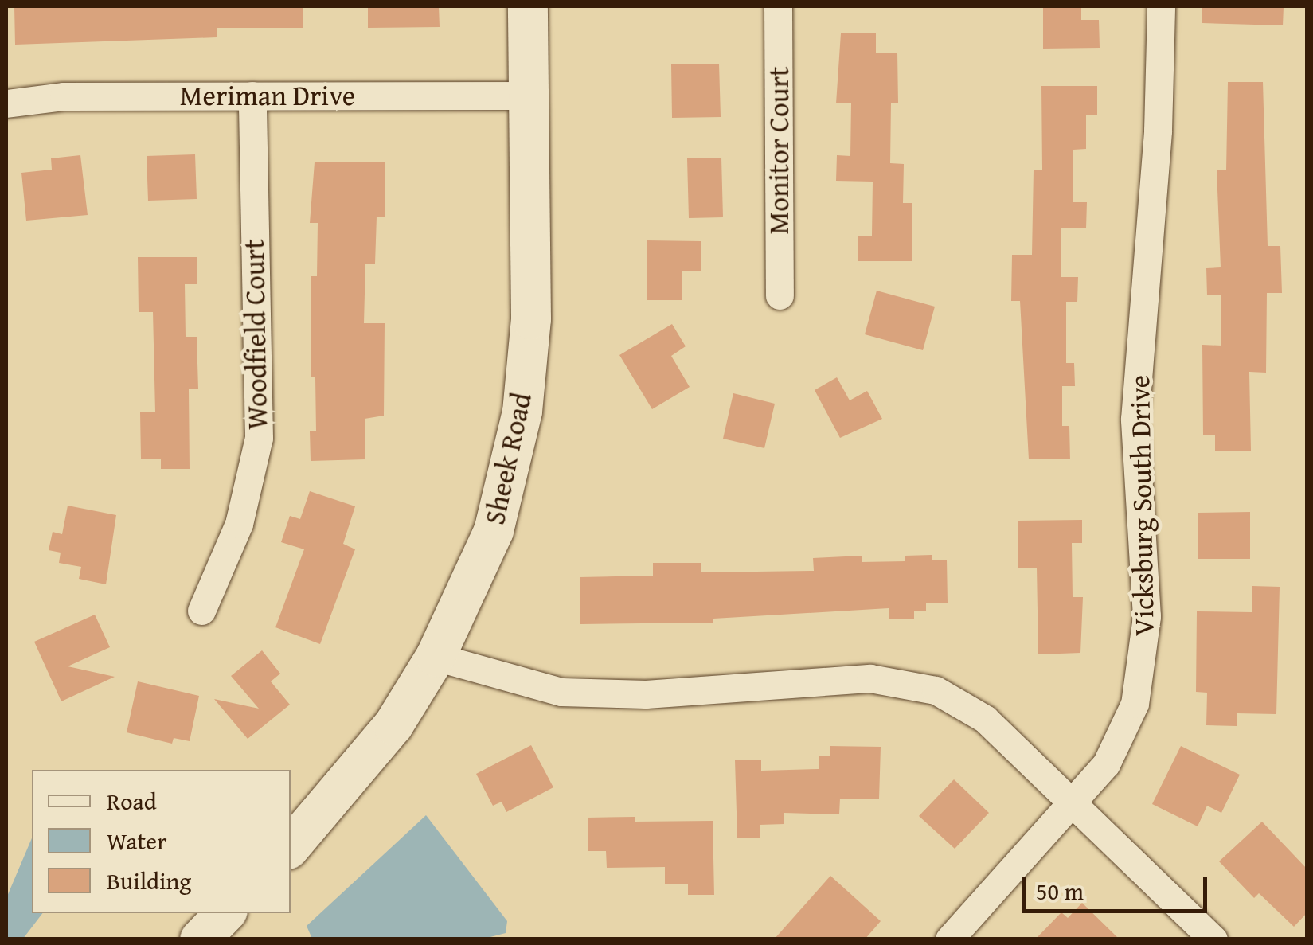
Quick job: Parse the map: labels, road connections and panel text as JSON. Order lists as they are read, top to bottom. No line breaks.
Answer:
{"streets":{"street":["Meriman Drive","Monitor Court","Woodfield Court","Sheek Road","Vicksburg South Drive"]},"crossings":[["Meriman Drive","Woodfield Court"],["Meriman Drive","Sheek Road"]],"legend":["Road","Water","Building"],"scale_bar":"50 m"}
